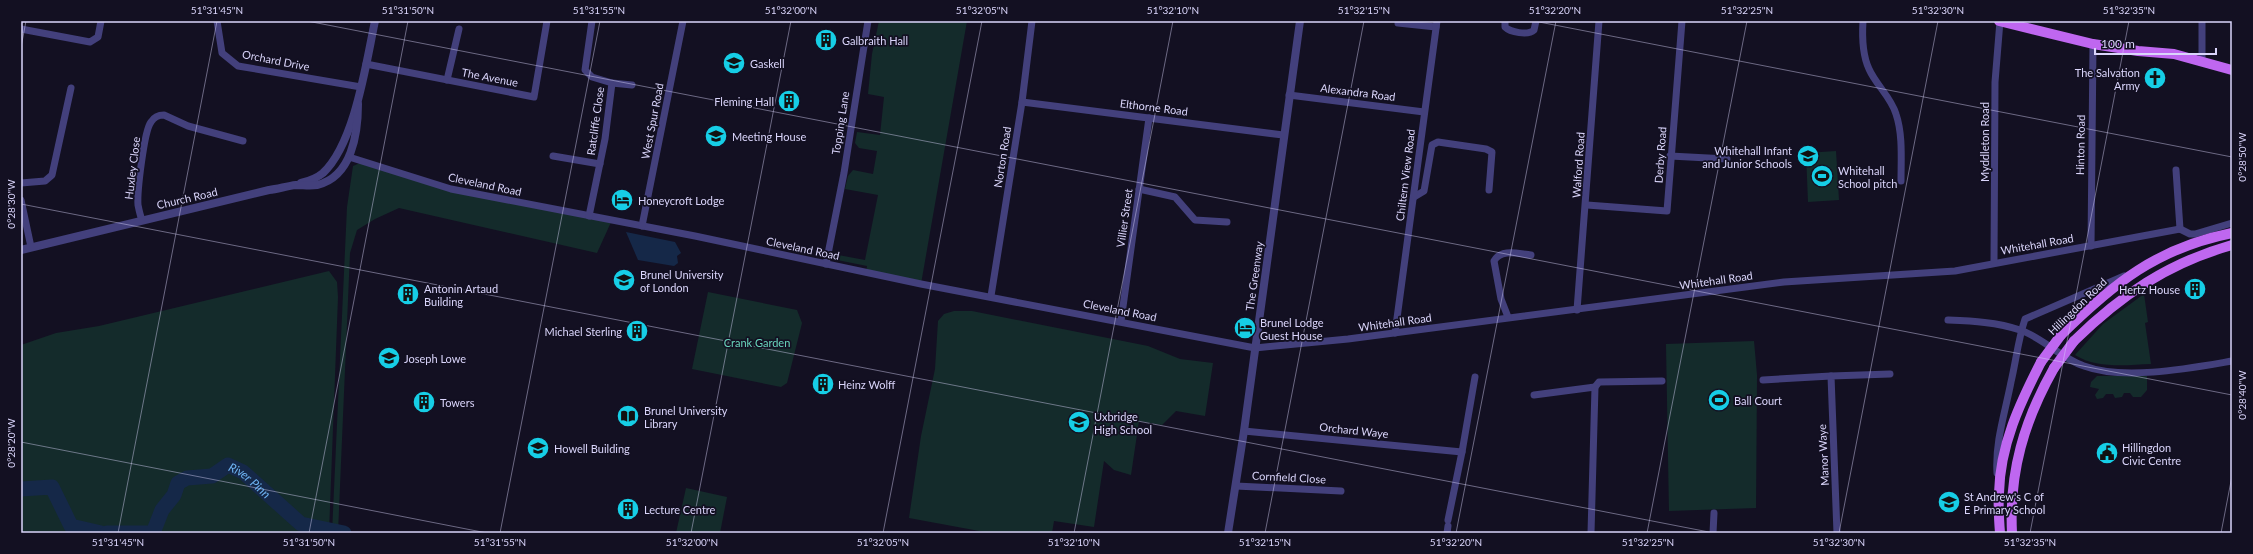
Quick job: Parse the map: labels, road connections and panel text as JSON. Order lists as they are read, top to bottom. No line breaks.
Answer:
{"streets":{"main road":["Hillingdon Road"],"street":["Orchard Drive","The Avenue","Alexandra Road","Elthorne Road","Ratcliffe Close","West Spur Road","Topping Lane","Myddleton Road","Hinton Road","Derby Road","Norton Road","Walford Road","Huxley Close","Chiltern View Road","Cleveland Road","Church Road","Villier Street","Whitehall Road","The Greenway","Orchard Waye","Manor Waye","Cornfield Close"]},"crossings":[["Alexandra Road","Chiltern View Road"],["Alexandra Road","The Greenway"],["Elthorne Road","Norton Road"],["Elthorne Road","Villier Street"],["Elthorne Road","The Greenway"],["Ratcliffe Close","Cleveland Road"],["West Spur Road","Cleveland Road"],["Topping Lane","Cleveland Road"],["Myddleton Road","Whitehall Road"],["Hinton Road","Whitehall Road"],["Derby Road","Walford Road"],["Norton Road","Cleveland Road"],["Walford Road","Whitehall Road"],["Huxley Close","Church Road"],["Chiltern View Road","Whitehall Road"],["Cleveland Road","Church Road"],["Cleveland Road","Villier Street"],["Cleveland Road","Whitehall Road"],["Cleveland Road","The Greenway"],["Whitehall Road","The Greenway"],["The Greenway","Orchard Waye"],["The Greenway","Cornfield Close"]],"water":["River Pinn"],"parks":["Crank Garden"],"places":{"building":["Galbraith Hall","Fleming Hall","Hertz House","Antonin Artaud Building","Michael Sterling","Heinz Wolff","Towers","Lecture Centre"],"school or university":["Gaskell","Meeting House","Whitehall Infant and Junior Schools","Brunel University of London","Joseph Lowe","Uxbridge High School","Howell Building","St Andrew's C of E Primary School"],"church":["The Salvation Army"],"sports":["Whitehall School pitch","Ball Court"],"hotel":["Honeycroft Lodge","Brunel Lodge Guest House"],"library":["Brunel University Library"],"public building":["Hillingdon Civic Centre"]},"scale_bar":"100 m","coordinates":["51°31'45\"N","51°31'50\"N","51°31'55\"N","51°32'00\"N","51°32'05\"N","51°32'10\"N","51°32'15\"N","51°32'20\"N","51°32'25\"N","51°32'30\"N","51°32'35\"N","0°28'50\"W","0°28'30\"W","0°28'40\"W","0°28'20\"W"]}
